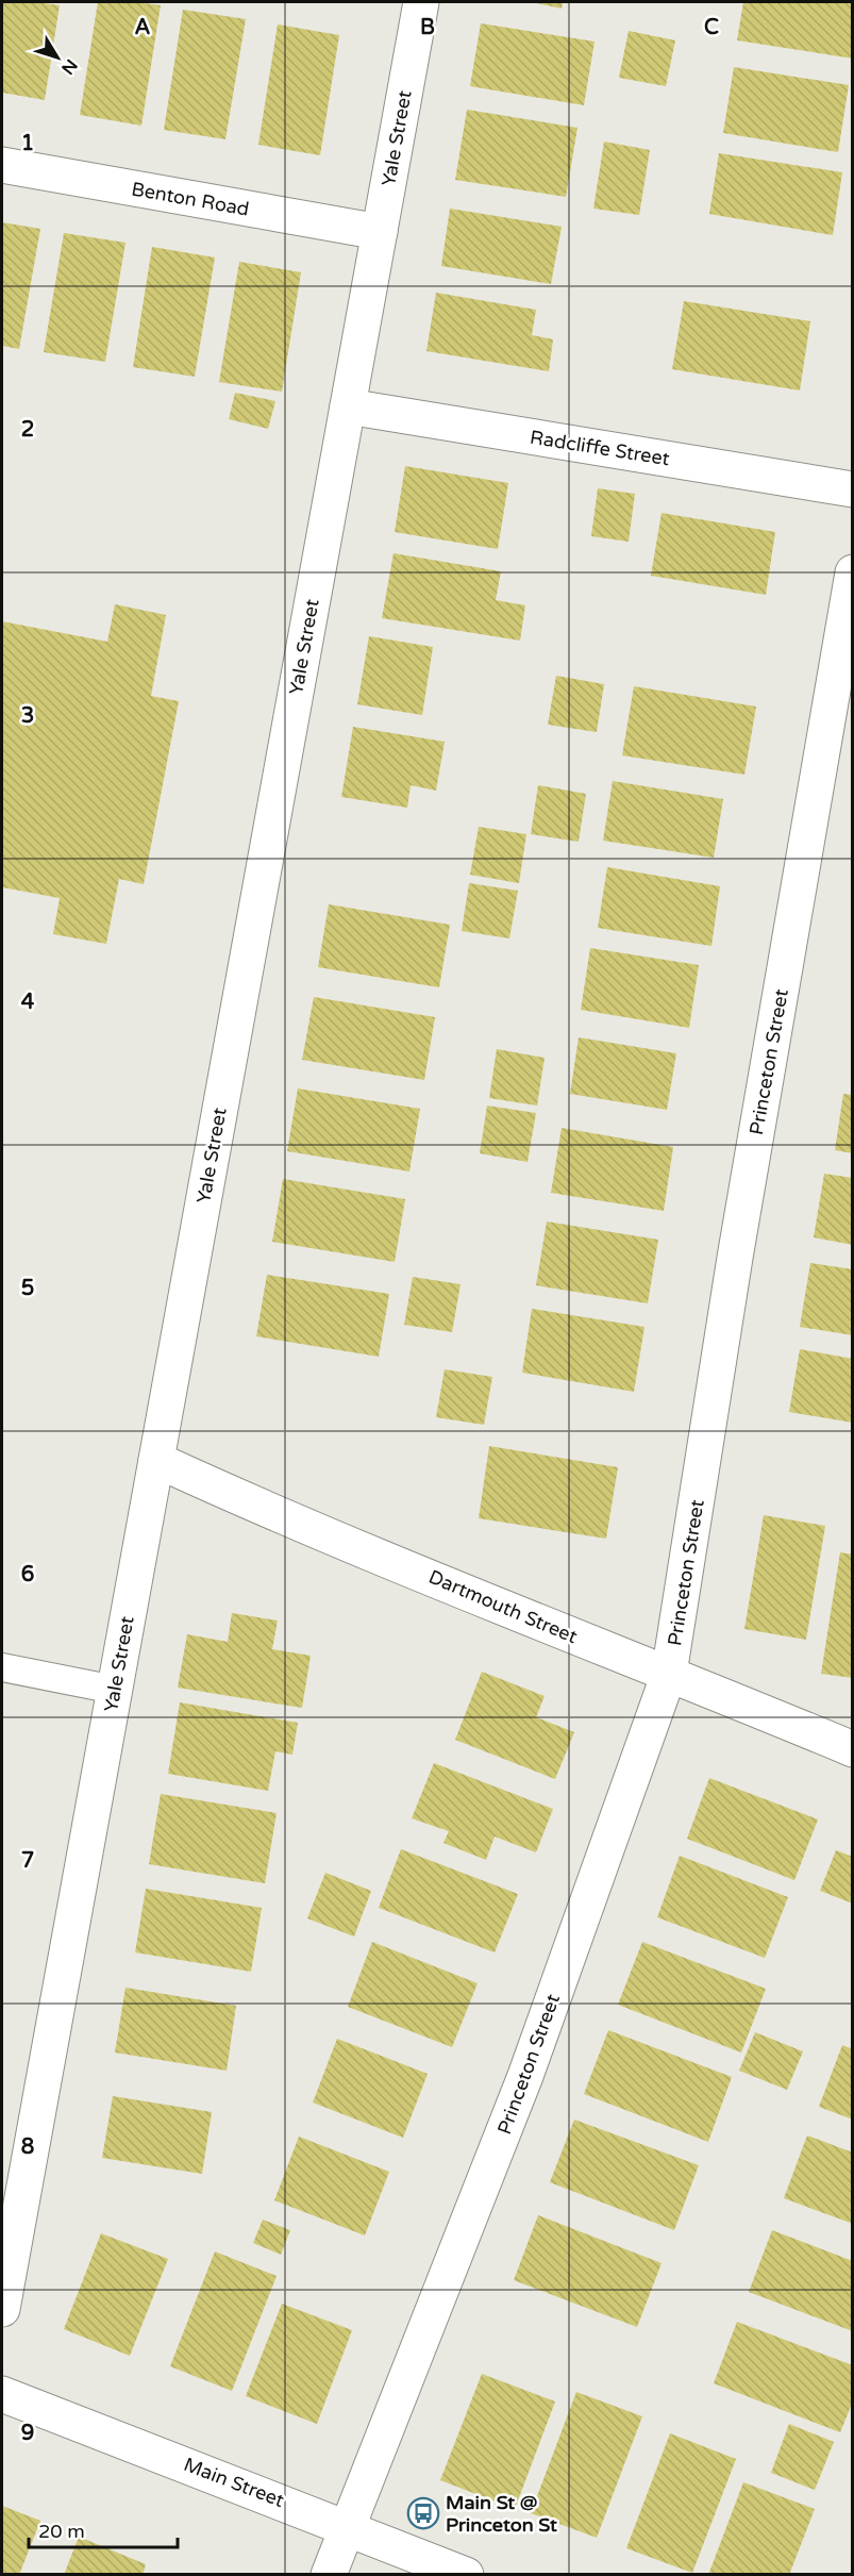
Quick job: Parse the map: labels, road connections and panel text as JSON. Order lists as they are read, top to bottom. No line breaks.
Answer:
{"streets":{"street":["Yale Street","Benton Road","Radcliffe Street","Princeton Street","Dartmouth Street","Main Street"]},"crossings":[["Yale Street","Benton Road"],["Yale Street","Radcliffe Street"],["Yale Street","Dartmouth Street"],["Princeton Street","Dartmouth Street"],["Princeton Street","Main Street"]],"places":{"bus stop":["Main St @ Princeton St"]},"scale_bar":"20 m","north":"bottom right","grid":{"columns":["A","B","C"],"rows":["1","2","3","4","5","6","7","8","9"]}}
